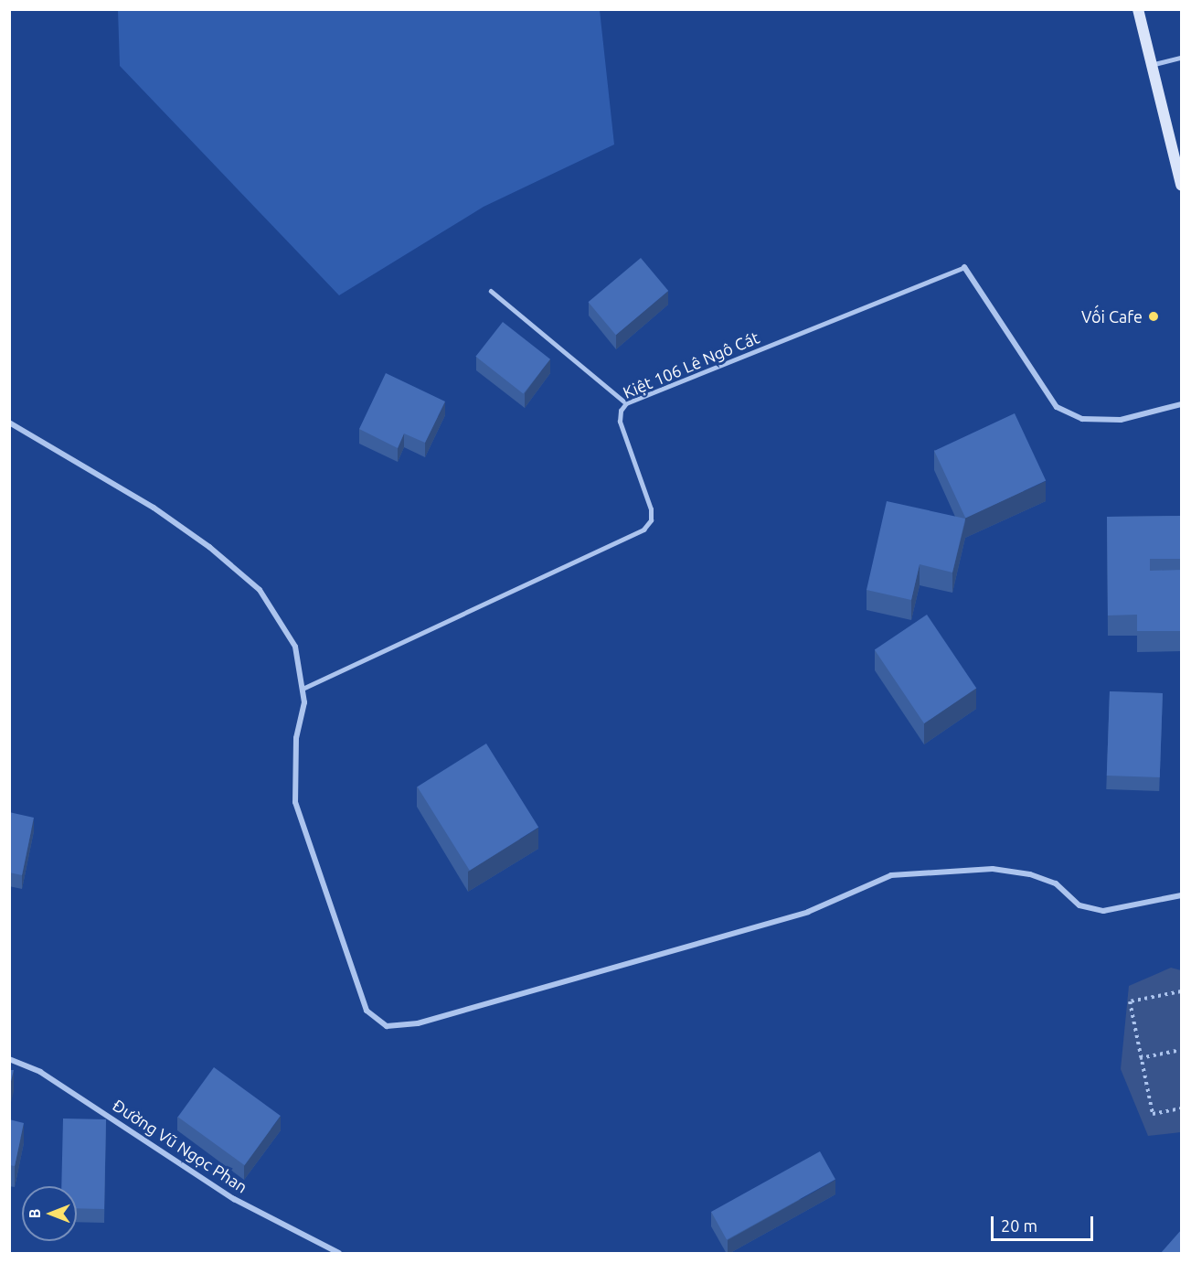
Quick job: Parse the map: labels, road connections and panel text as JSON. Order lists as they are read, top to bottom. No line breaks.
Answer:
{"streets":{"street":["Đường Vũ Ngọc Phan"],"lane":["Kiệt 106 Lê Ngô Cát"]},"places":["Vối Cafe"],"scale_bar":"20 m","north":"left"}
